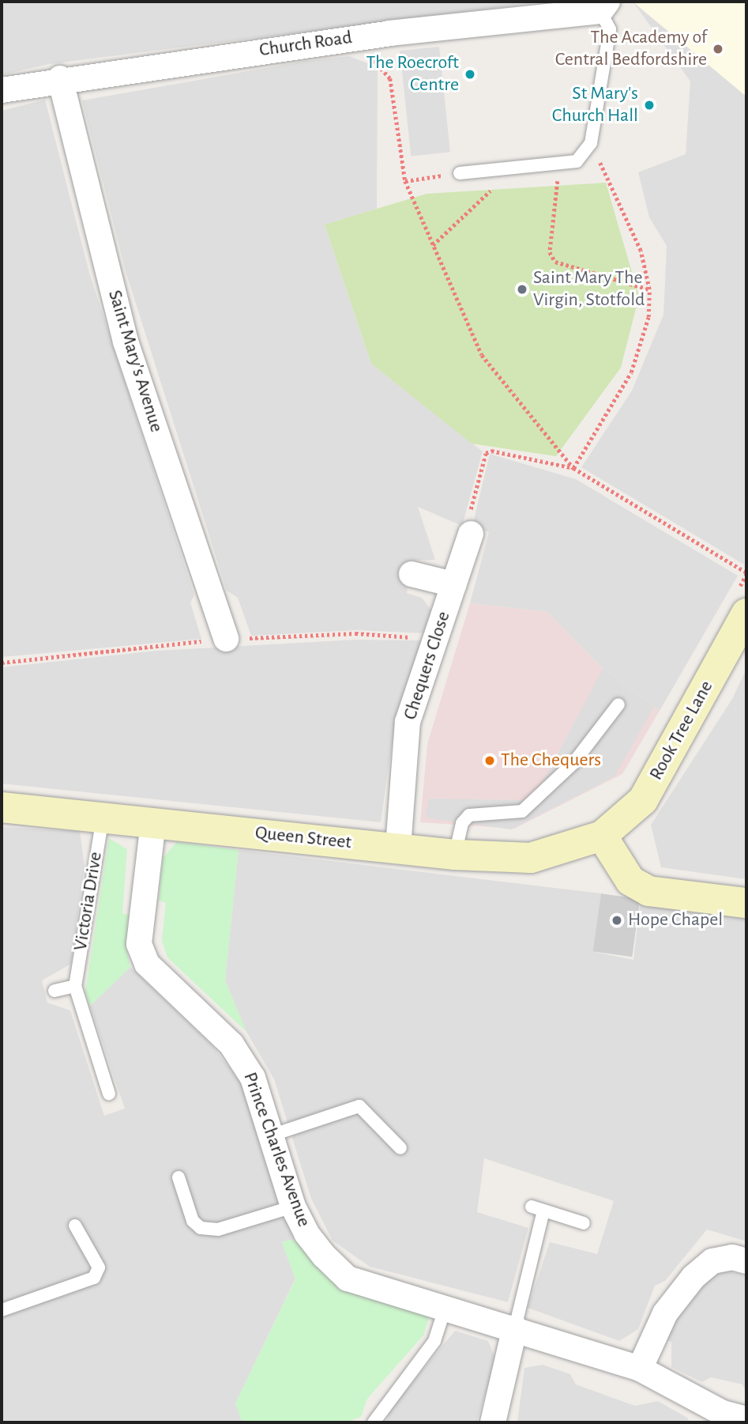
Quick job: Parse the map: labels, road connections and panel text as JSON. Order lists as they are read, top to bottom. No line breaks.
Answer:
{"streets":{"street":["Church Road","Saint Mary's Avenue","Chequers Close","Rook Tree Lane","Queen Street","Prince Charles Avenue"],"lane":["Victoria Drive"]},"crossings":[["Church Road","Saint Mary's Avenue"],["Chequers Close","Queen Street"],["Rook Tree Lane","Queen Street"],["Queen Street","Victoria Drive"],["Queen Street","Prince Charles Avenue"]],"places":["The Academy of Central Bedfordshire","The Roecroft Centre","St Mary's Church Hall","Saint Mary The Virgin, Stotfold","The Chequers","Hope Chapel"]}
